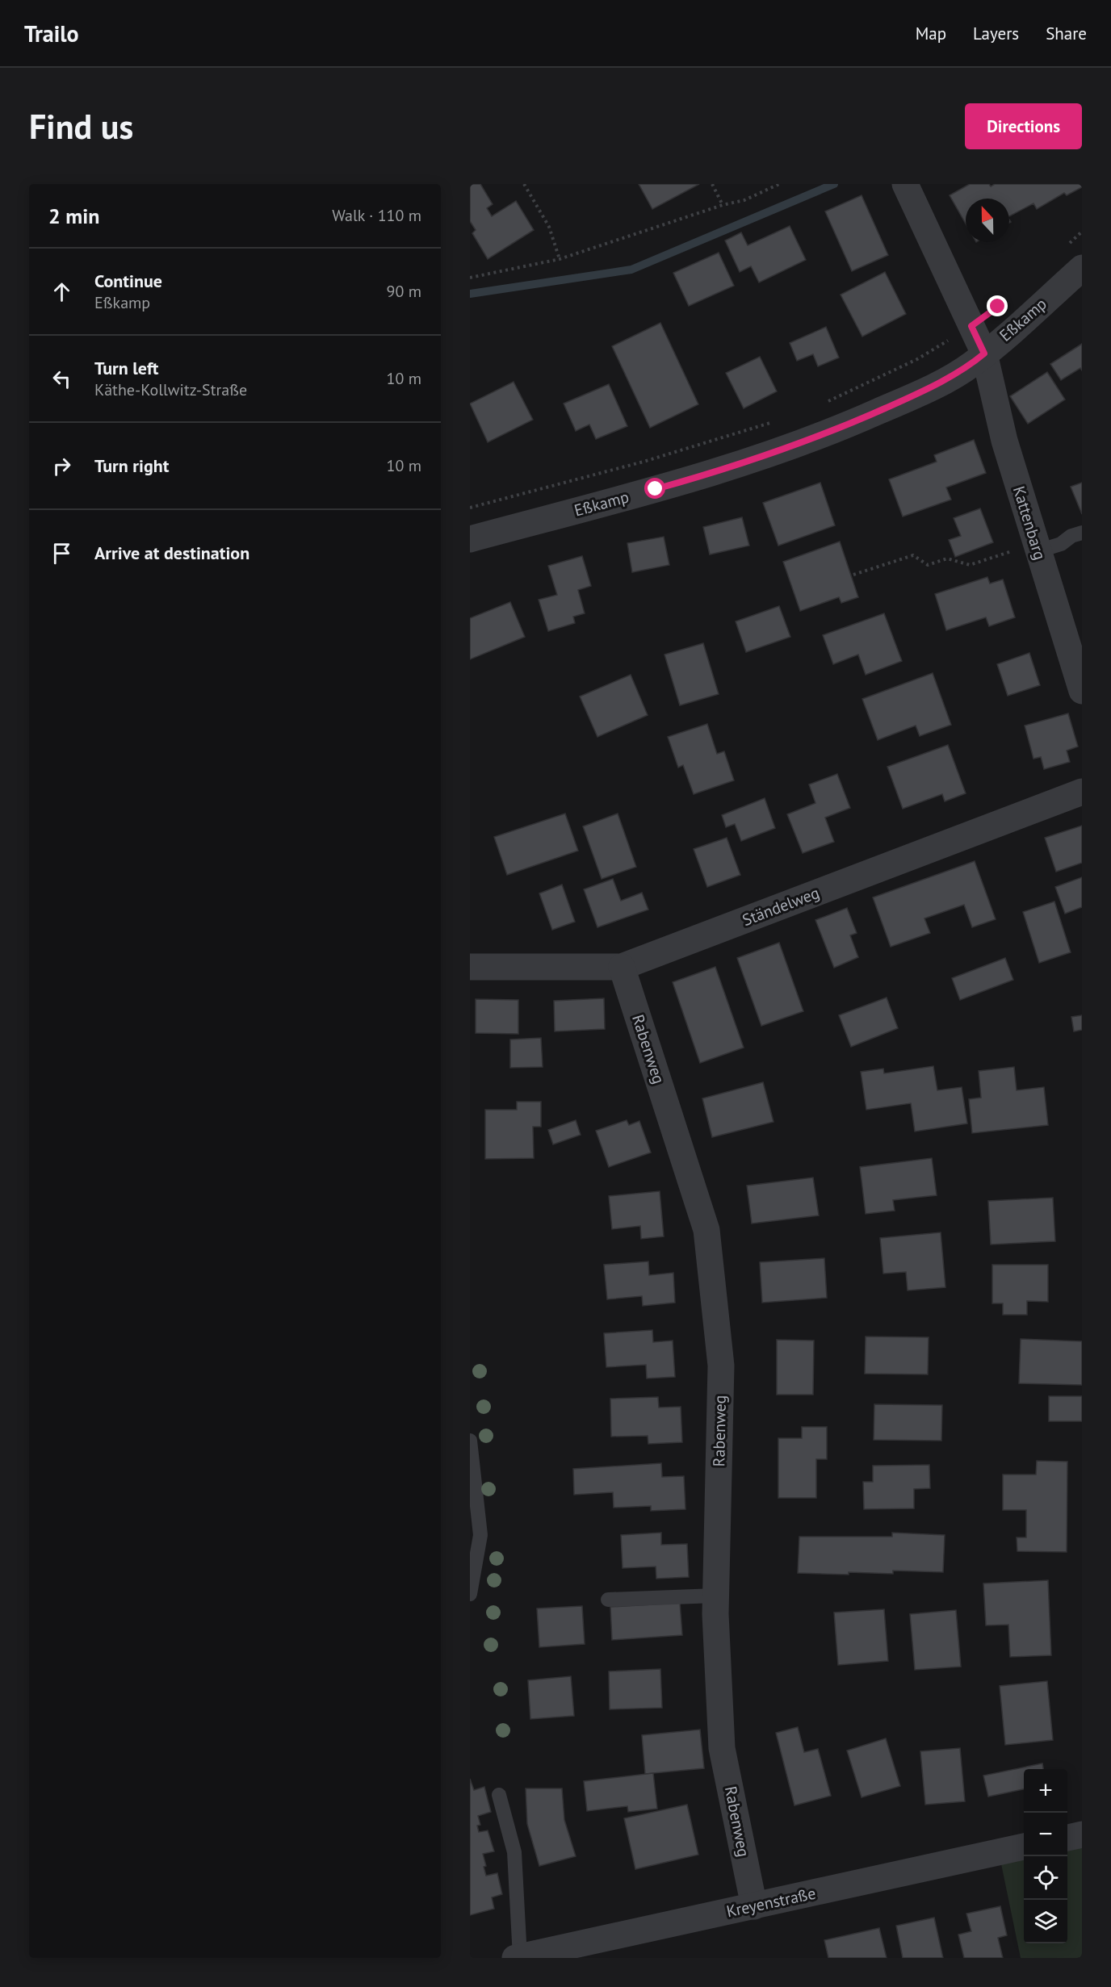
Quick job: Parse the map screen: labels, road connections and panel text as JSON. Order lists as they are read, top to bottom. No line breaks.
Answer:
{"streets":{"street":["Eßkamp","Kattenbarg","Ständelweg","Rabenweg","Kreyenstraße"]},"crossings":[["Eßkamp","Kattenbarg"],["Ständelweg","Rabenweg"],["Rabenweg","Kreyenstraße"]],"north":"top","page":{"header":"Trailo","nav":["Map","Layers","Share"],"buttons":"Directions","title":"Find us","heading":["2 min","Walk · 110 m"],"list":[["Continue","Eßkamp","90 m"],["Turn left","Käthe-Kollwitz-Straße","10 m"],["Turn right","10 m"],"Arrive at destination"],"map_buttons":["+","−"]}}
